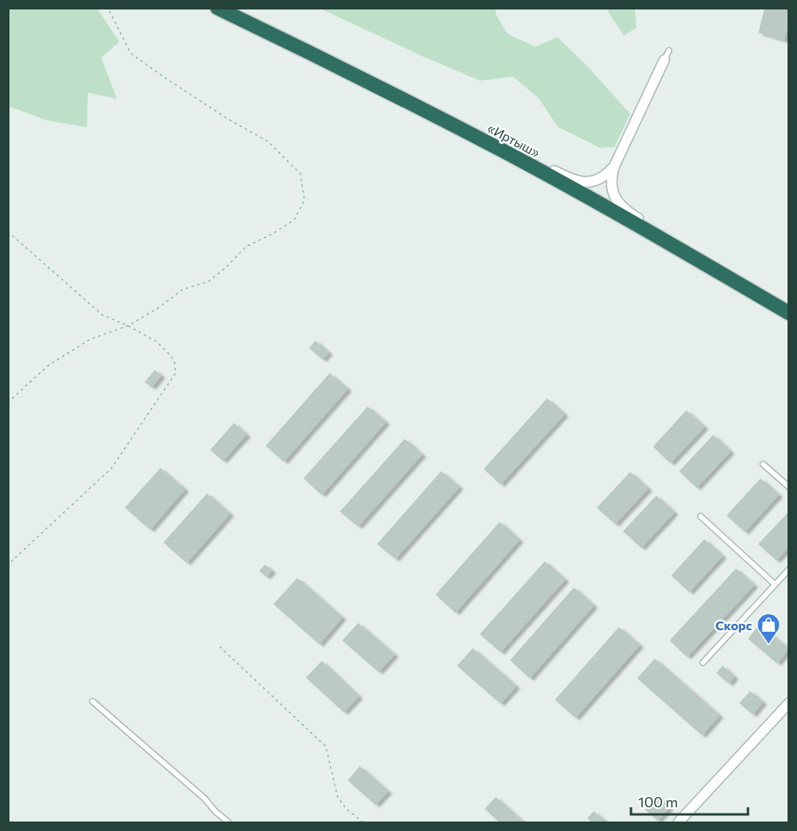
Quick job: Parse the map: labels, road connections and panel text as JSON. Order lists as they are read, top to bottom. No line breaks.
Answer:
{"streets":{"highway":["«Иртыш»"]},"places":{"shop":["Скорс"]},"scale_bar":"100 m"}
